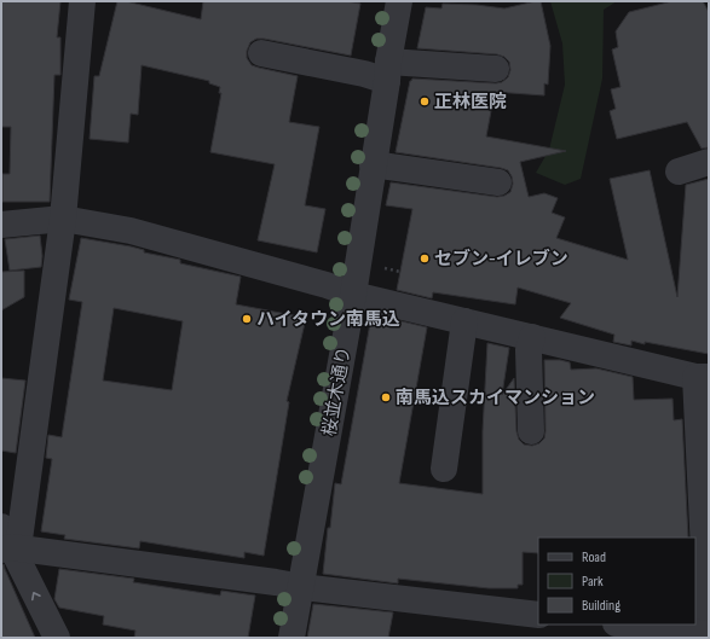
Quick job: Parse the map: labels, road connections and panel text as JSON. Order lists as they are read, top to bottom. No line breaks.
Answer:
{"streets":{"street":["桜並木通り"]},"places":["正林医院","セブン-イレブン","ハイタウン南馬込","南馬込スカイマンション"],"legend":["Road","Park","Building"]}
